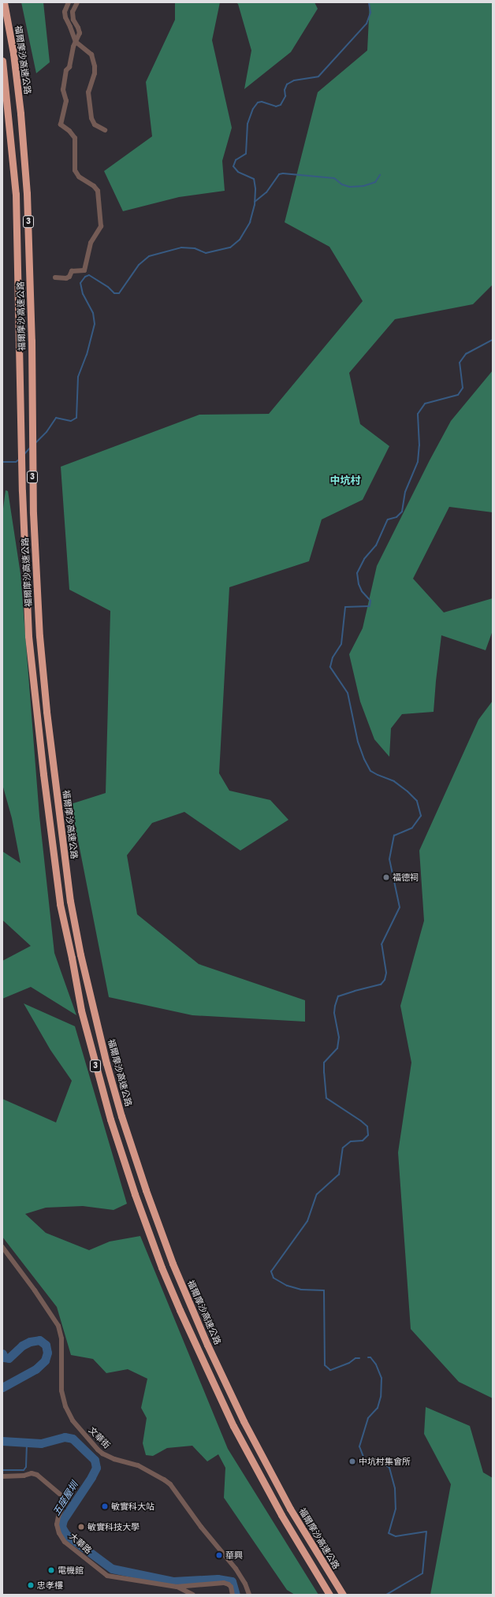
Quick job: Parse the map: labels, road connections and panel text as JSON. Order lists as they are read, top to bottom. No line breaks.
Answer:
{"streets":{"highway":["福爾摩沙高速公路","3"],"street":["文華街","大華路"]},"districts":["中坑村"],"water":["五座屋圳"],"places":["福德祠","中坑村集會所","敏實科大站","敏實科技大學","華興","電機館","忠孝樓"]}
